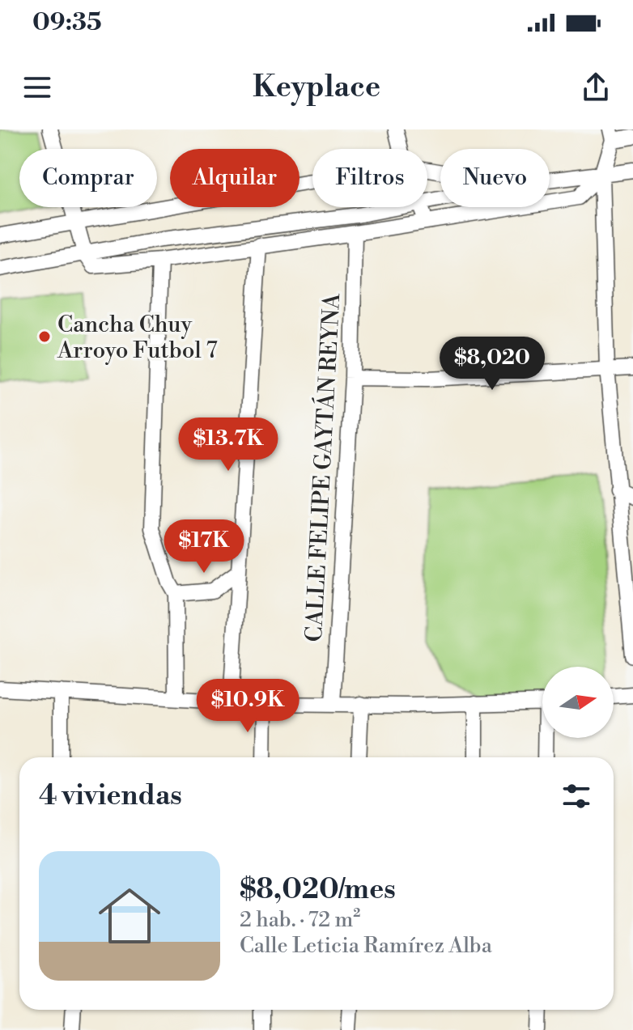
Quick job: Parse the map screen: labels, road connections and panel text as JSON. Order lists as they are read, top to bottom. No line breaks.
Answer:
{"streets":{"street":["CALLE FELIPE GAYTÁN REYNA"]},"places":["Cancha Chuy Arroyo Futbol 7"],"north":"right","page":{"status":"09:35","header":"Keyplace","chip":["Comprar","Alquilar","Filtros","Nuevo"],"price":["$8,020","$13.7K","$17K","$10.9K"],"heading":"4 viviendas","list":[{"name":"$8,020/mes","note":"2 hab. · 72 m² · Calle Leticia Ramírez Alba"}]}}
